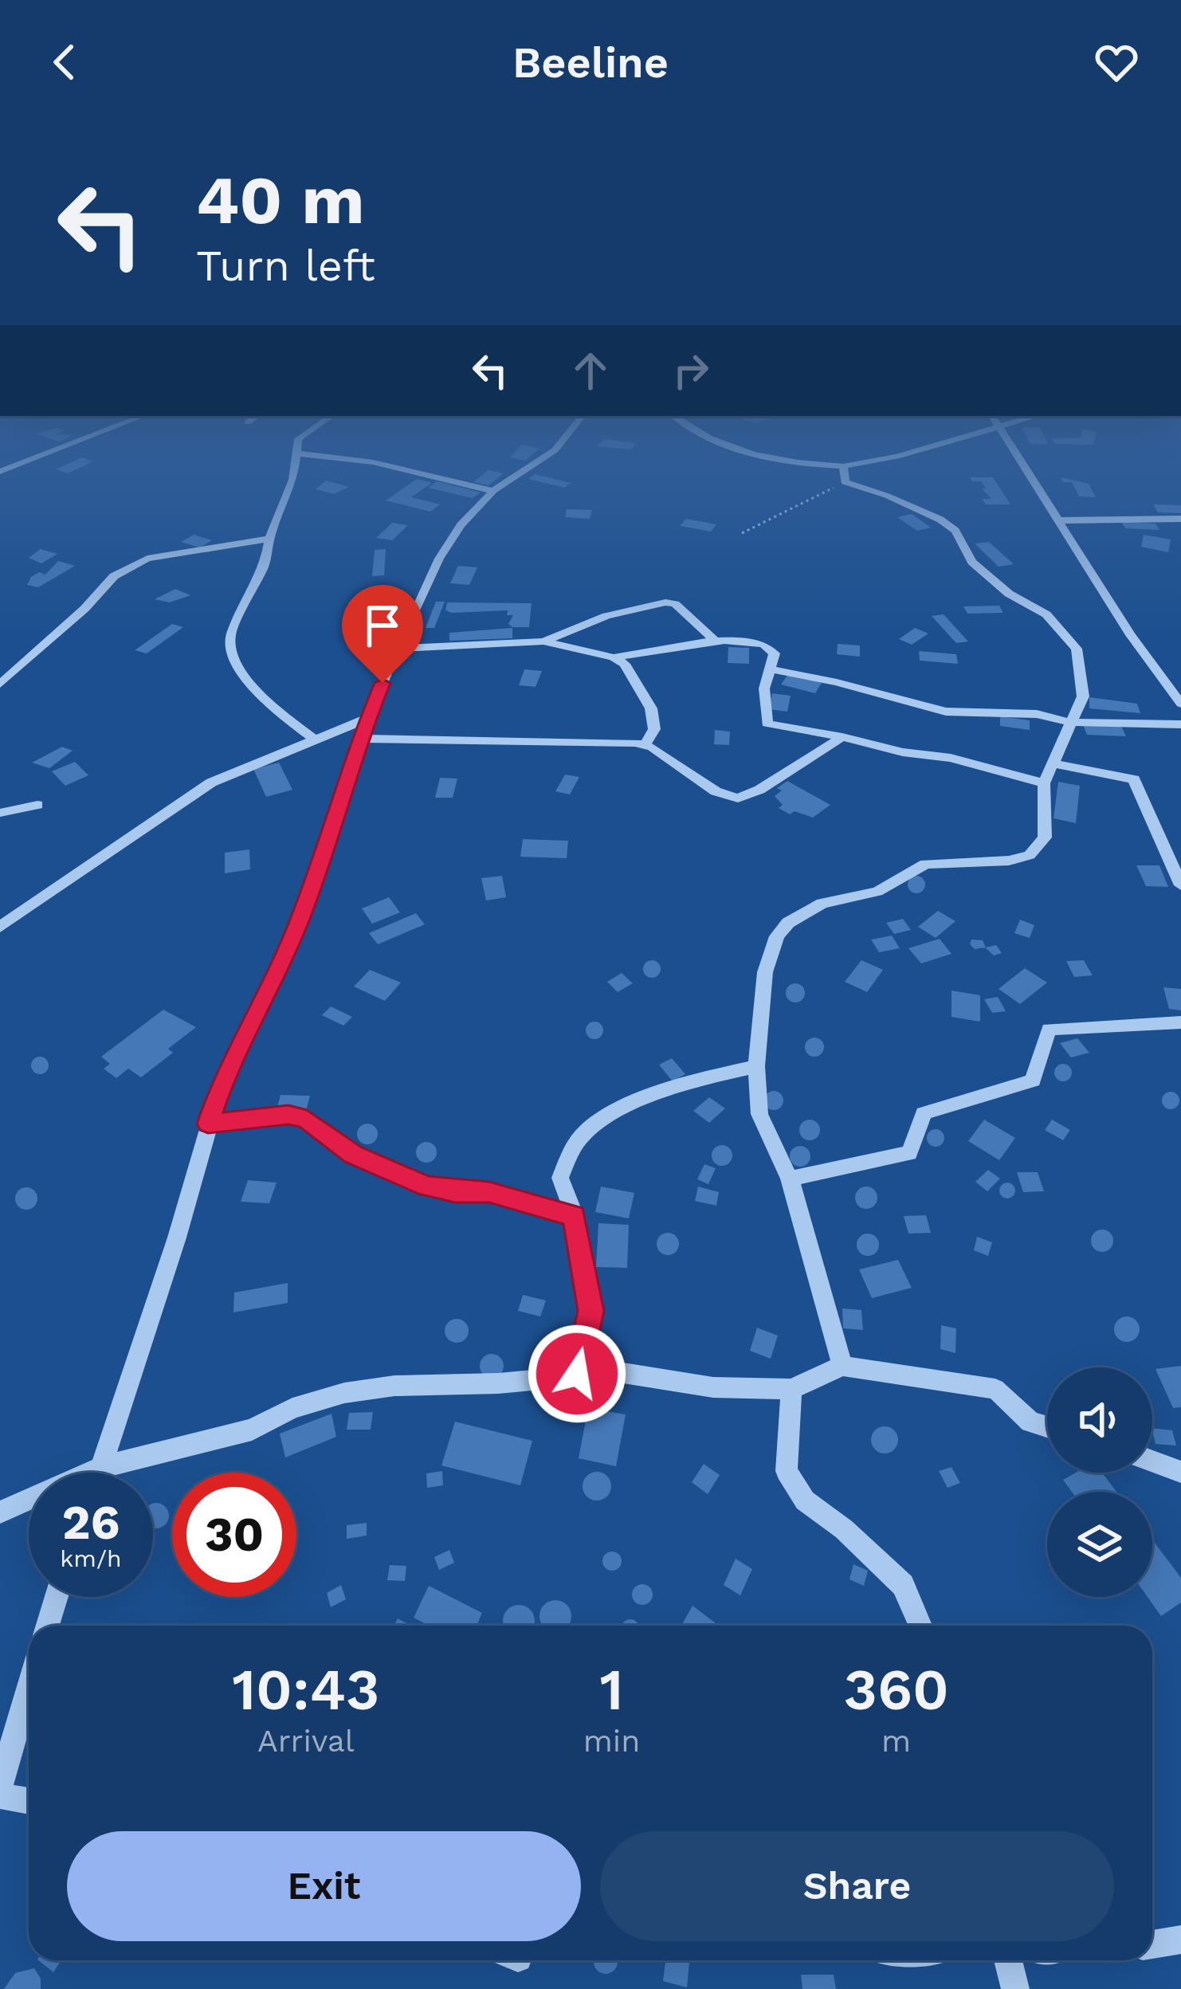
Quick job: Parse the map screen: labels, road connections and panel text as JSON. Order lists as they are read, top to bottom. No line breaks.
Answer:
{"page":{"header":"Beeline","turn":["40 m","Turn left"],"speed":"26 km/h","limit":"30","eta":["10:43","Arrival","1","min","360","m"],"buttons":["Exit","Share"]}}
